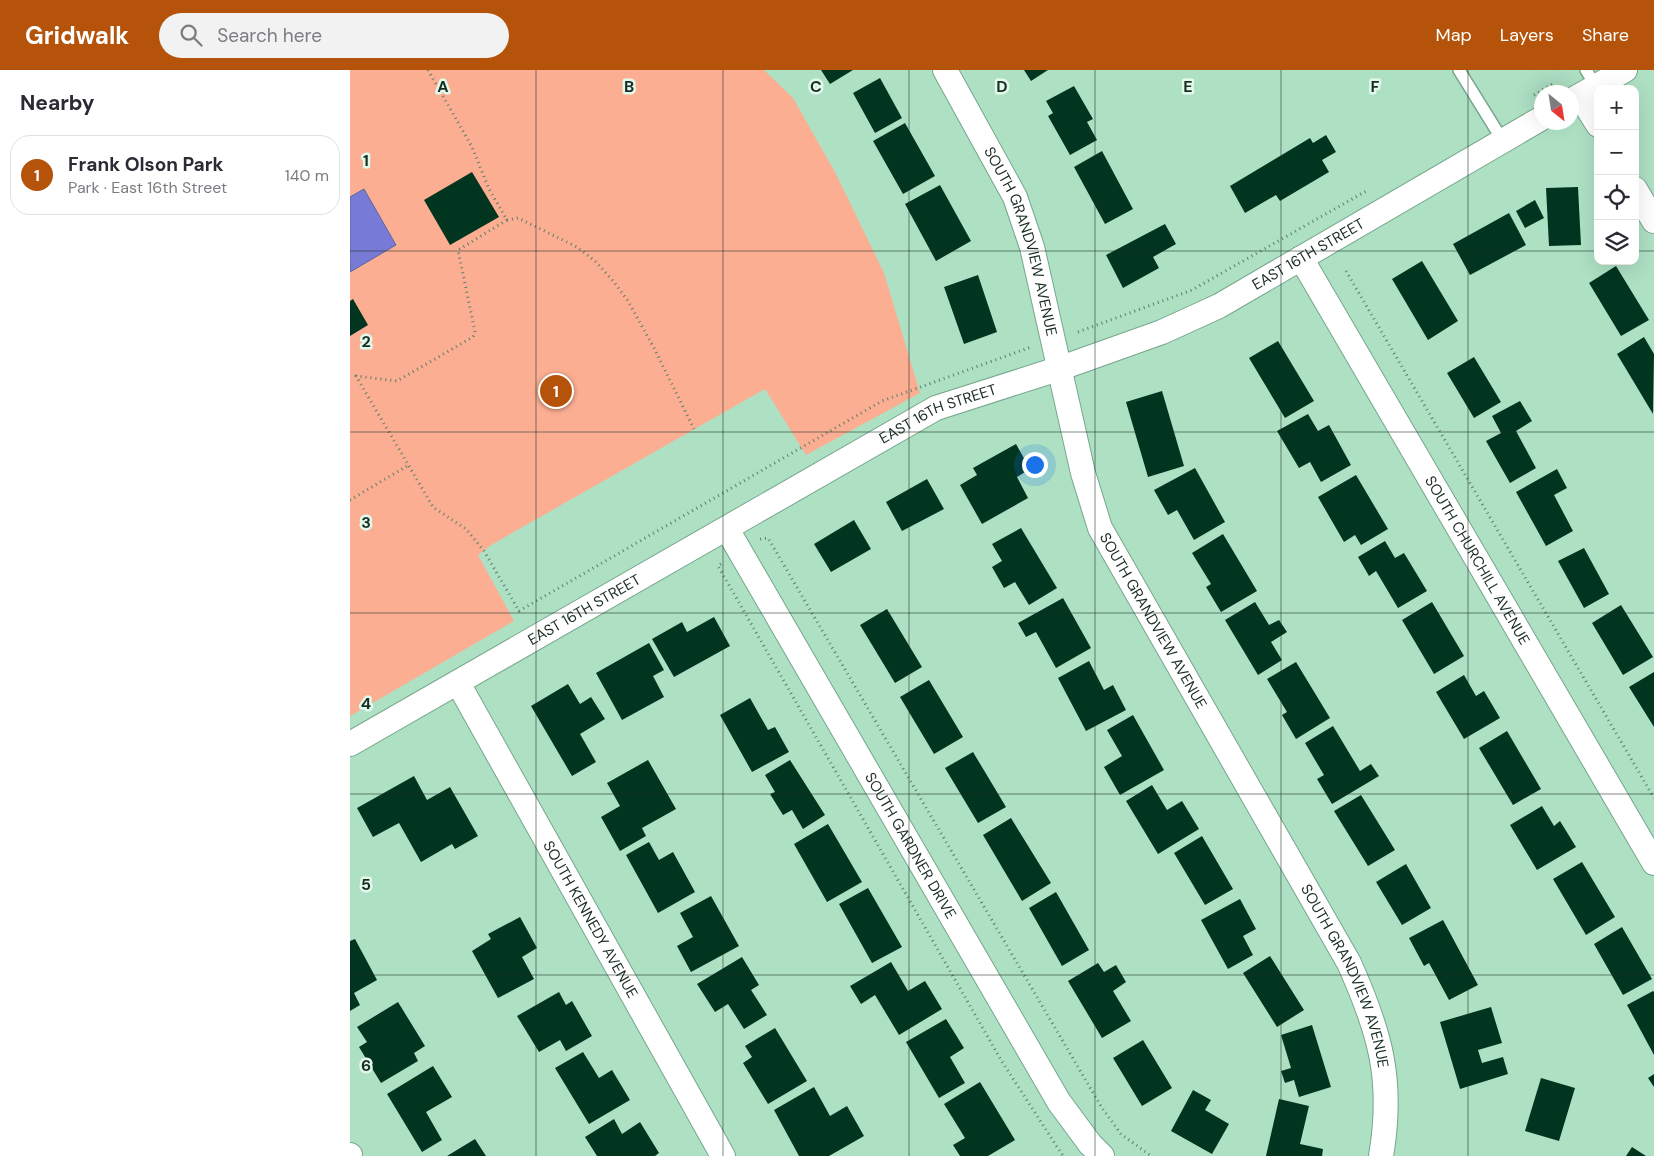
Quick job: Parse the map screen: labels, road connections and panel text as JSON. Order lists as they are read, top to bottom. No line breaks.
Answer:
{"streets":{"street":["SOUTH GRANDVIEW AVENUE","EAST 16TH STREET","SOUTH CHURCHILL AVENUE","SOUTH GARDNER DRIVE","SOUTH KENNEDY AVENUE"]},"crossings":[["SOUTH GRANDVIEW AVENUE","EAST 16TH STREET"],["EAST 16TH STREET","SOUTH CHURCHILL AVENUE"],["EAST 16TH STREET","SOUTH GARDNER DRIVE"],["EAST 16TH STREET","SOUTH KENNEDY AVENUE"]],"north":"bottom right","page":{"header":"Gridwalk","search":"Search here","nav":["Map","Layers","Share"],"heading":"Nearby","map_buttons":["+","−"],"list":[{"mark":"1","name":"Frank Olson Park","note":"Park · East 16th Street","value":"140 m"}],"pins":"1"},"grid":{"columns":["A","B","C","D","E","F"],"rows":["1","2","3","4","5","6"]}}
